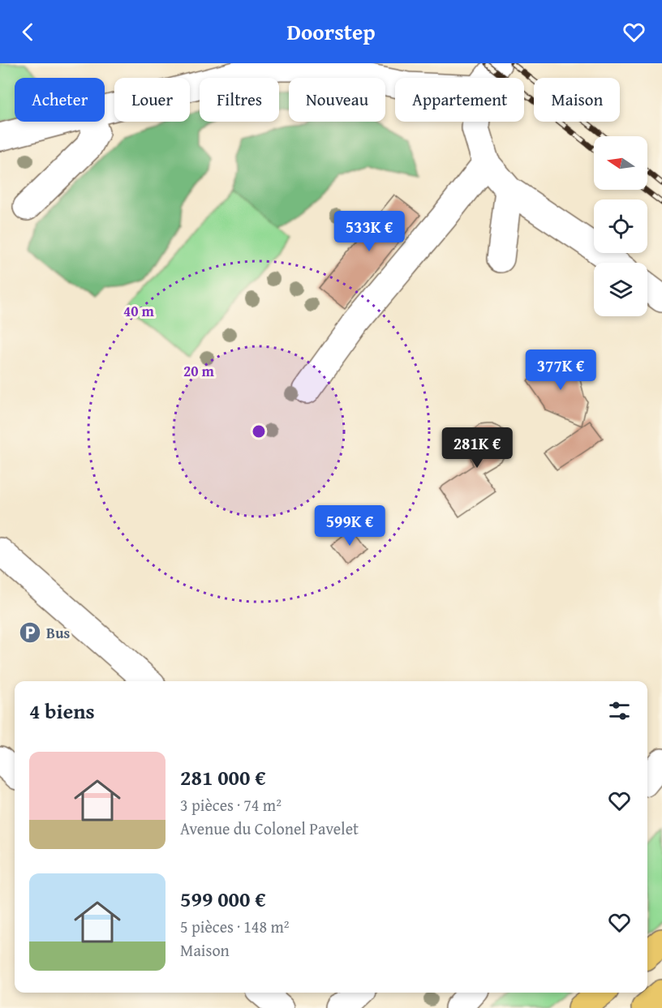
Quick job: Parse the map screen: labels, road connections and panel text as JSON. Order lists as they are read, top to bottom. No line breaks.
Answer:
{"places":{"parking":["Bus"]},"north":"left","page":{"header":"Doorstep","chip":["Acheter","Louer","Filtres","Nouveau","Appartement","Maison"],"price":["533K €","377K €","281K €","599K €"],"heading":"4 biens","list":[{"name":"281 000 €","note":"3 pièces · 74 m² · Avenue du Colonel Pavelet"},{"name":"599 000 €","note":"5 pièces · 148 m² · Maison"}]},"rings":["40 m","20 m"]}
